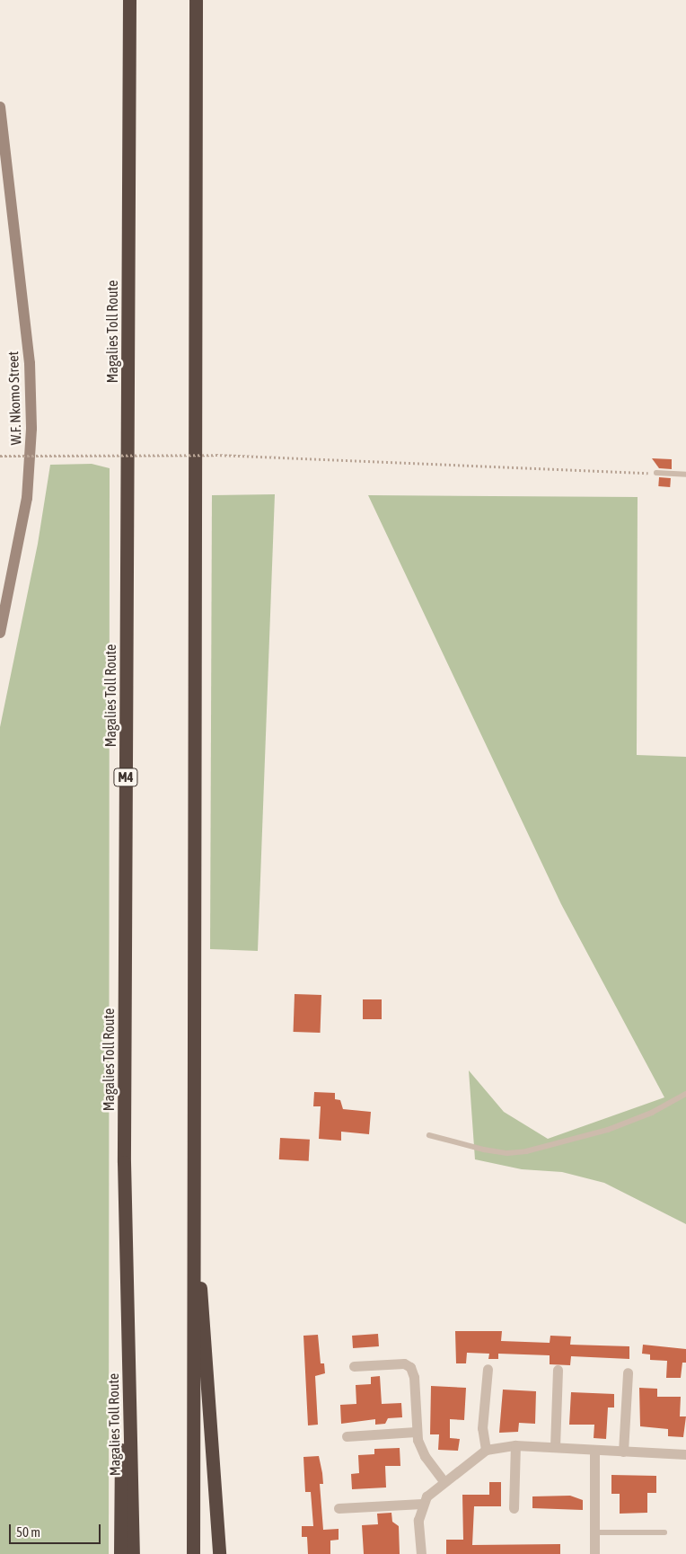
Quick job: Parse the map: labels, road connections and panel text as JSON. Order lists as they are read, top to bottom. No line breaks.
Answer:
{"streets":{"highway":["Magalies Toll Route","M4"],"main road":["W.F. Nkomo Street"]},"scale_bar":"50 m"}
